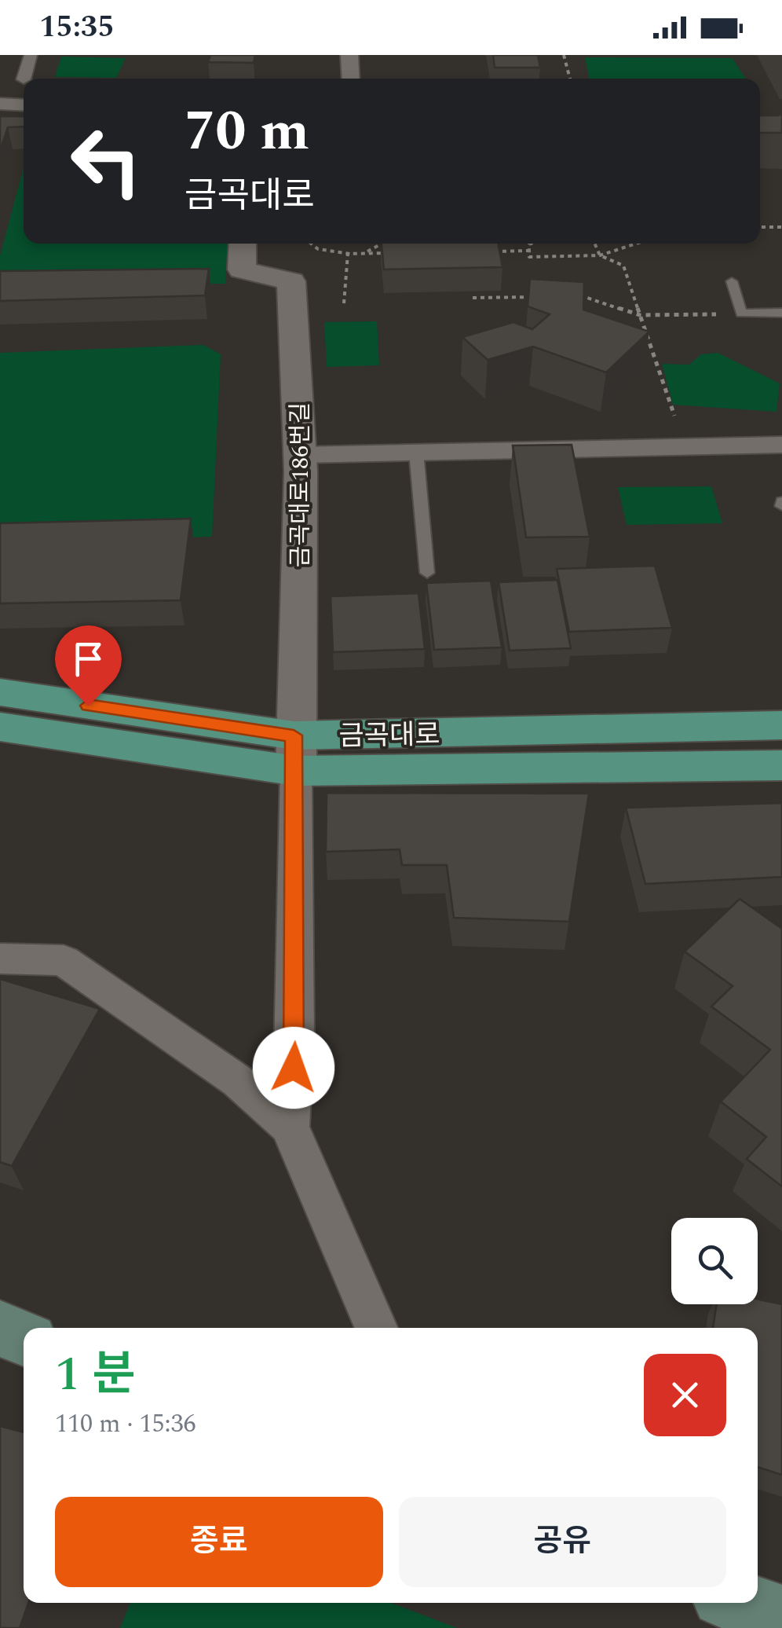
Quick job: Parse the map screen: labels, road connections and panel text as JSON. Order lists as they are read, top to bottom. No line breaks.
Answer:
{"streets":{"main road":["금곡대로"],"street":["금곡대로186번길"]},"crossings":[["금곡대로186번길","금곡대로"]],"page":{"status":"15:35","turn":["70 m","금곡대로"],"heading":["1 분","110 m · 15:36"],"buttons":["종료","공유"]}}
